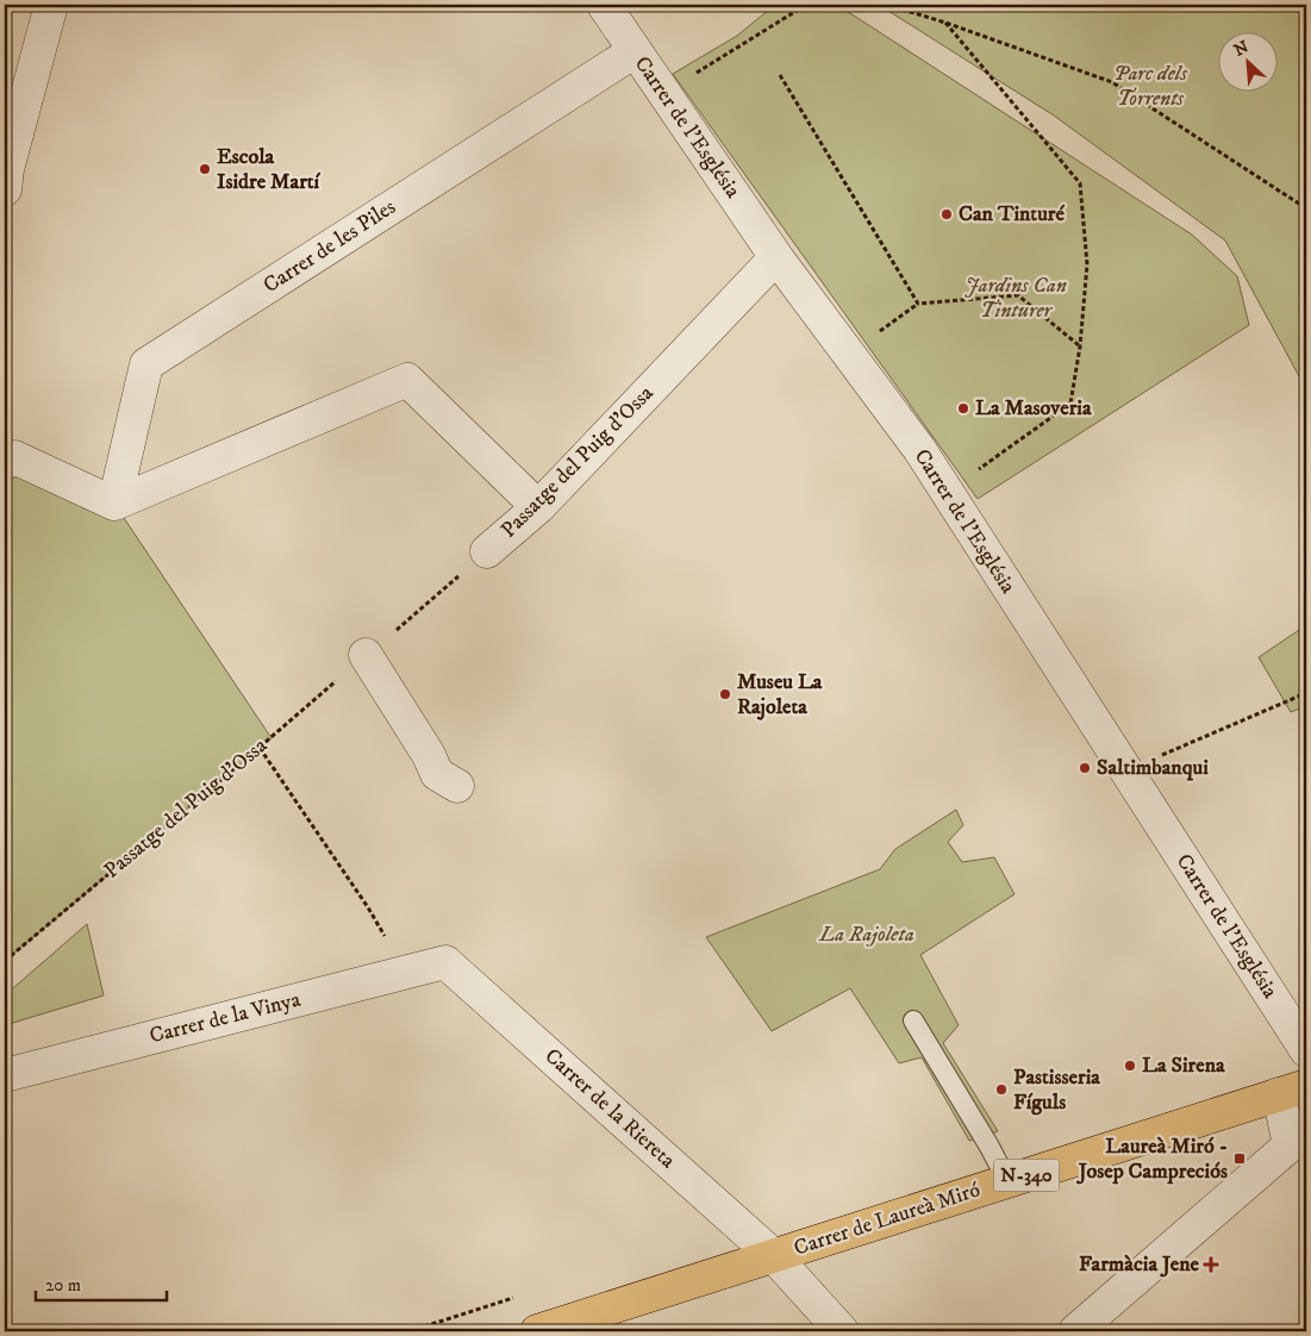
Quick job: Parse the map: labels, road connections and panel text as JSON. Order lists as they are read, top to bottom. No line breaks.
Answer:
{"streets":{"main road":["N-340","Carrer de Laureà Miró"],"street":["Carrer de l'Església","Carrer de les Piles","Passatge del Puig d'Ossa","Carrer de la Vinya","Carrer de la Riereta"]},"crossings":[["Carrer de l'Església","Carrer de les Piles"],["Carrer de l'Església","Passatge del Puig d'Ossa"],["Carrer de la Vinya","Carrer de la Riereta"],["Carrer de la Riereta","Carrer de Laureà Miró"]],"parks":["Parc dels Torrents","Jardins Can Tinturer","La Rajoleta"],"places":{"other":["Escola Isidre Martí","Can Tinturé","La Masoveria","Museu La Rajoleta","Saltimbanqui","La Sirena","Pastisseria Fíguls"],"transit":["Laureà Miró - Josep Campreciós"],"health":["Farmàcia Jene"]},"scale_bar":"20 m","north":"top left"}
